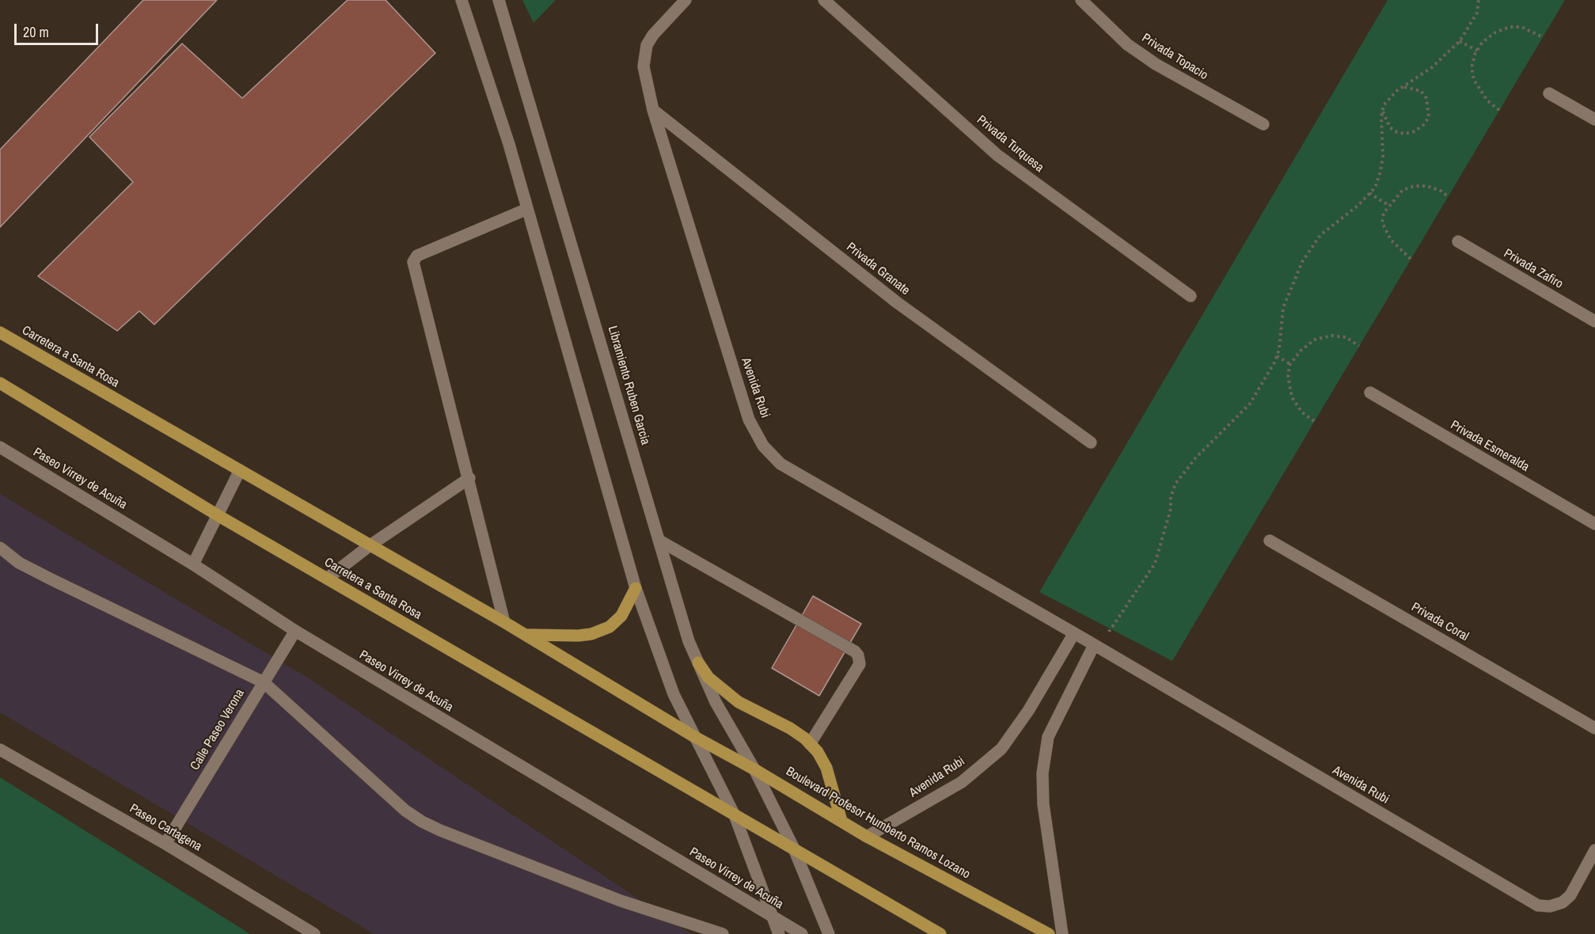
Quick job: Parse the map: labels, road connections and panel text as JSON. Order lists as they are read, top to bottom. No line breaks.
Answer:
{"streets":{"main road":["Carretera a Santa Rosa","Boulevard Profesor Humberto Ramos Lozano"],"street":["Privada Topacio","Privada Turquesa","Privada Granate","Privada Zafiro","Libramiento Ruben Garcia","Avenida Rubi","Privada Esmeralda","Paseo Virrey de Acuña","Privada Coral","Calle Paseo Verona","Paseo Cartagena"]},"crossings":[["Privada Granate","Avenida Rubi"],["Carretera a Santa Rosa","Boulevard Profesor Humberto Ramos Lozano"],["Libramiento Ruben Garcia","Boulevard Profesor Humberto Ramos Lozano"],["Avenida Rubi","Boulevard Profesor Humberto Ramos Lozano"],["Paseo Virrey de Acuña","Calle Paseo Verona"],["Calle Paseo Verona","Paseo Cartagena"]],"scale_bar":"20 m"}
